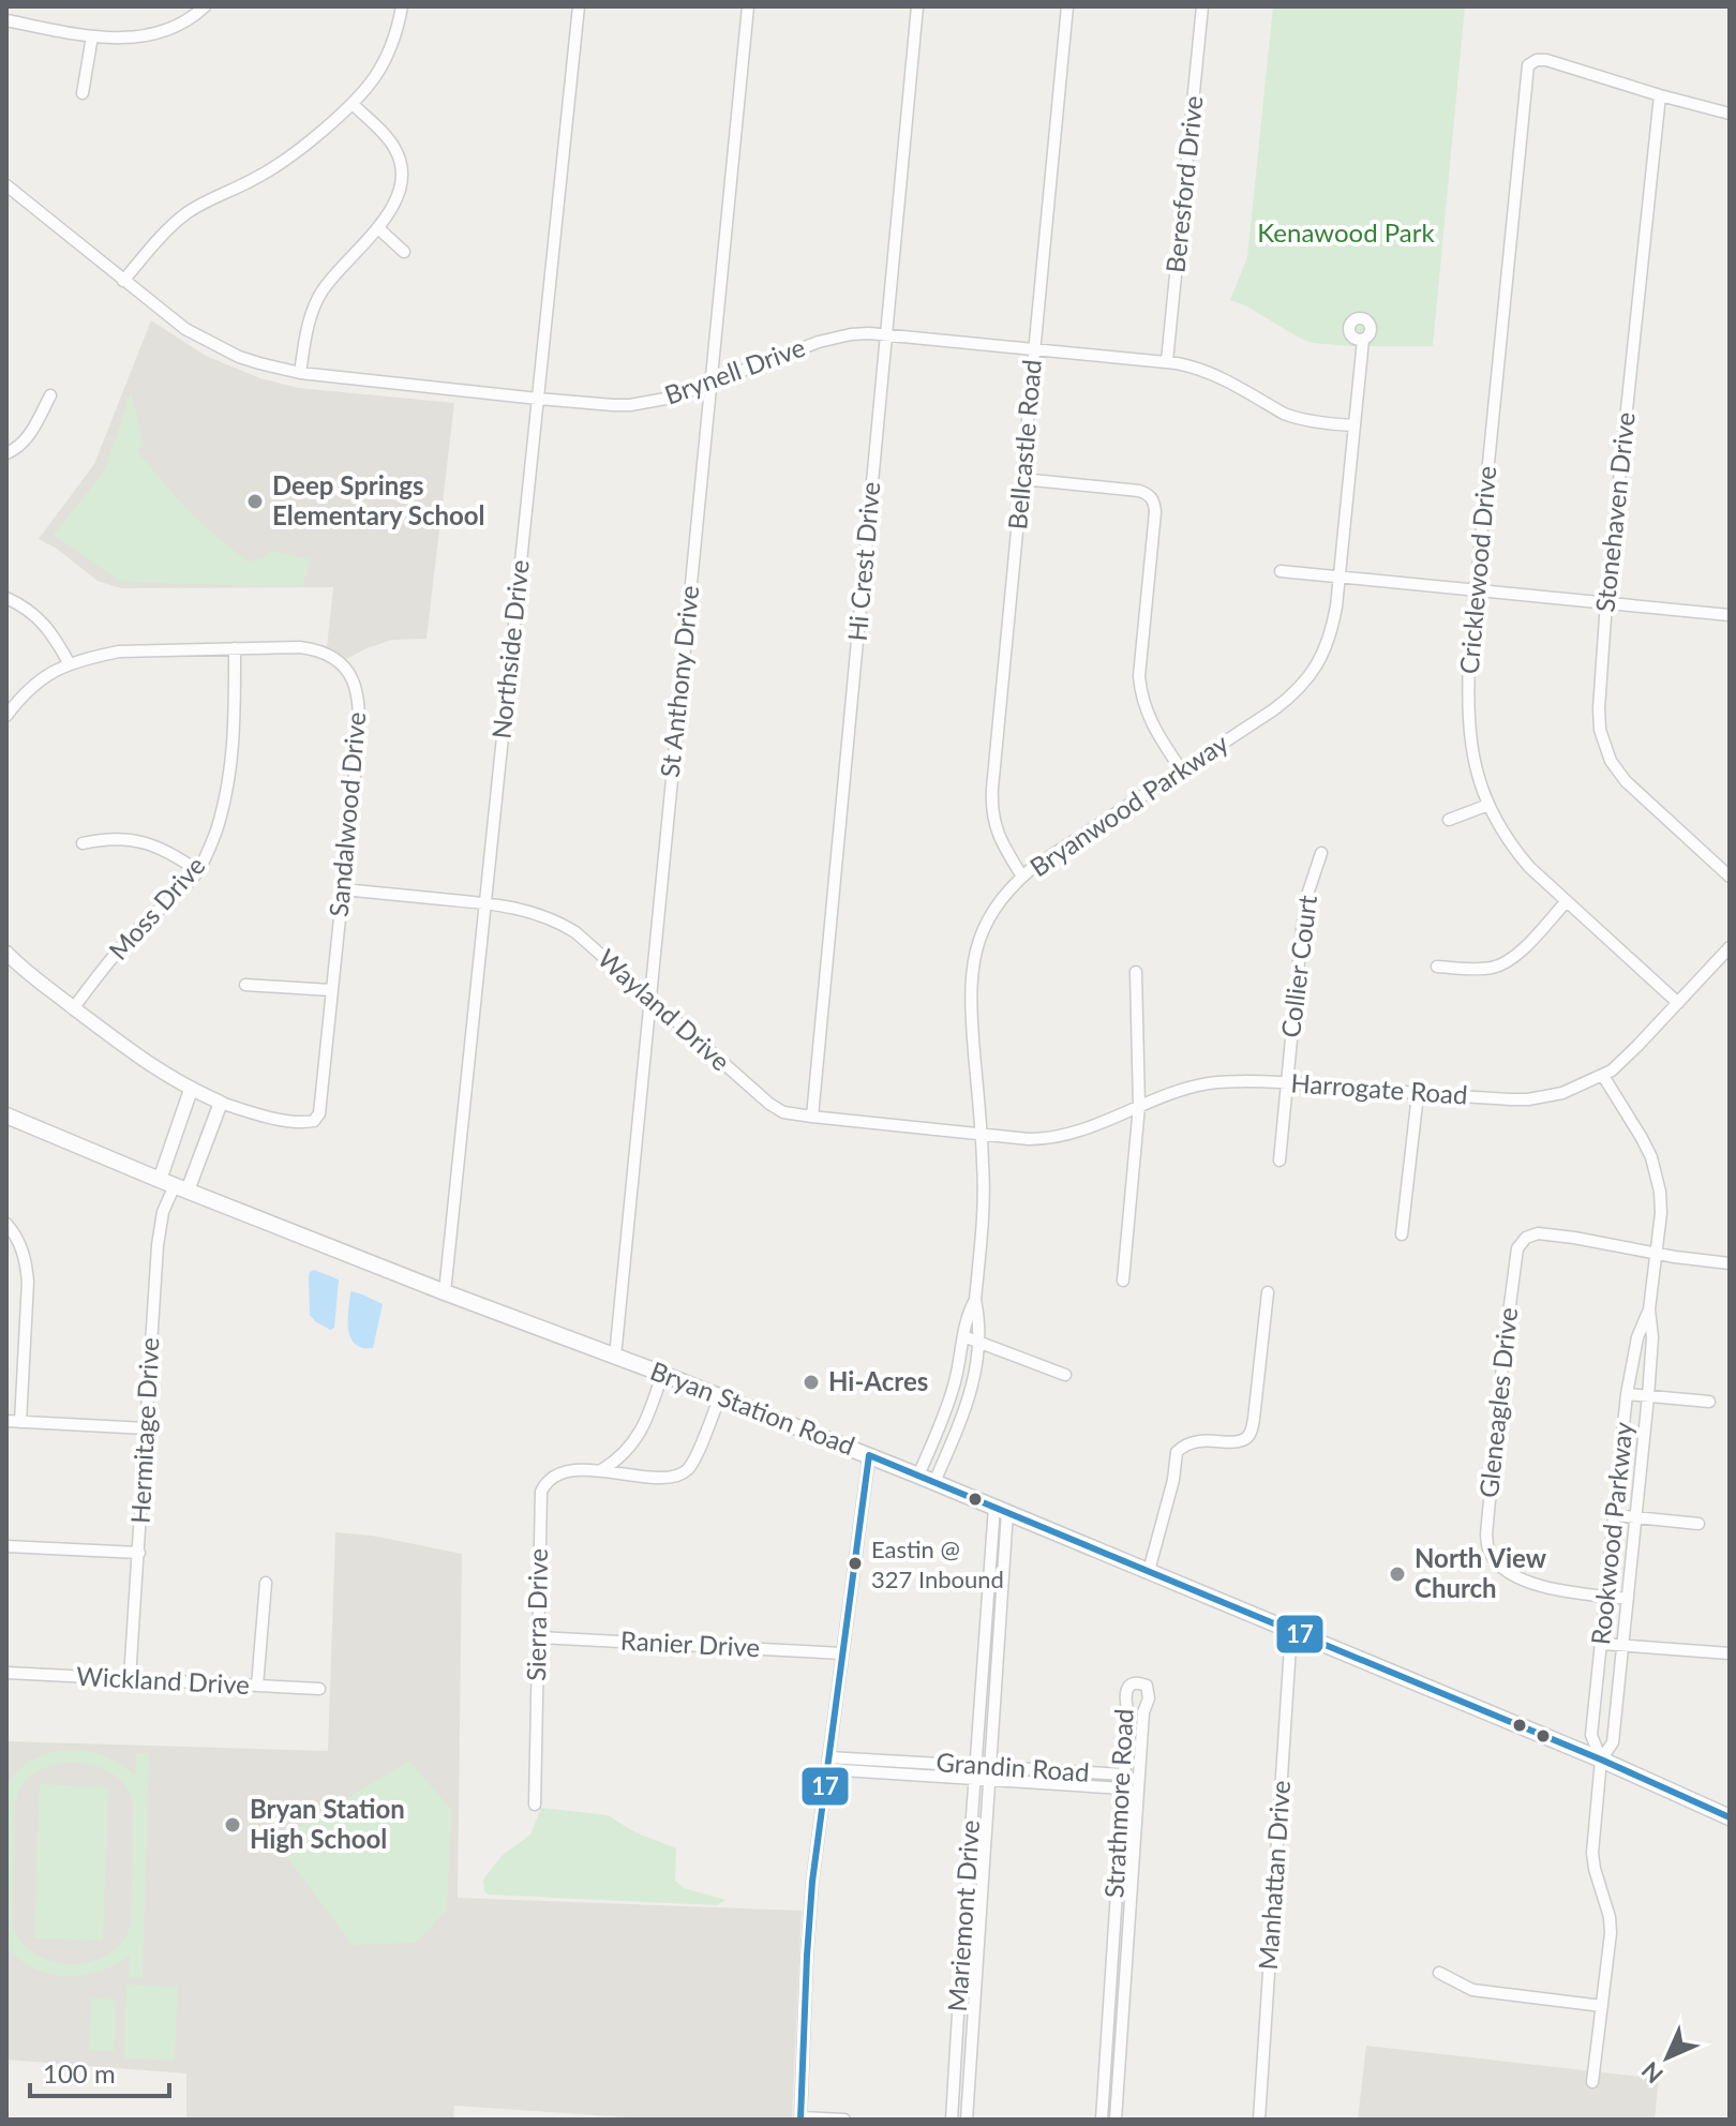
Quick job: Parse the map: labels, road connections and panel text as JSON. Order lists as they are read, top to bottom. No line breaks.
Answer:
{"streets":{"main road":["Bryan Station Road"],"street":["Beresford Drive","Brynell Drive","Bellcastle Road","Stonehaven Drive","Hi Crest Drive","Cricklewood Drive","Northside Drive","St Anthony Drive","Bryanwood Parkway","Sandalwood Drive","Moss Drive","Collier Court","Wayland Drive","Harrogate Road","Gleneagles Drive","Hermitage Drive","Rookwood Parkway","Sierra Drive","Ranier Drive","Wickland Drive","Grandin Road","Strathmore Road","Manhattan Drive","Mariemont Drive"]},"crossings":[["Beresford Drive","Brynell Drive"],["Brynell Drive","Bellcastle Road"],["Brynell Drive","Hi Crest Drive"],["Brynell Drive","Northside Drive"],["Brynell Drive","St Anthony Drive"],["Brynell Drive","Bryanwood Parkway"],["Bellcastle Road","Bryanwood Parkway"],["Stonehaven Drive","Cricklewood Drive"],["Hi Crest Drive","Wayland Drive"],["Cricklewood Drive","Harrogate Road"],["Northside Drive","Wayland Drive"],["Northside Drive","Bryan Station Road"],["St Anthony Drive","Wayland Drive"],["St Anthony Drive","Bryan Station Road"],["Bryanwood Parkway","Wayland Drive"],["Bryanwood Parkway","Harrogate Road"],["Bryanwood Parkway","Bryan Station Road"],["Sandalwood Drive","Moss Drive"],["Sandalwood Drive","Wayland Drive"],["Collier Court","Harrogate Road"],["Wayland Drive","Harrogate Road"],["Harrogate Road","Rookwood Parkway"],["Gleneagles Drive","Rookwood Parkway"],["Bryan Station Road","Hermitage Drive"],["Bryan Station Road","Rookwood Parkway"],["Bryan Station Road","Sierra Drive"],["Bryan Station Road","Manhattan Drive"],["Bryan Station Road","Mariemont Drive"],["Hermitage Drive","Wickland Drive"],["Sierra Drive","Ranier Drive"],["Grandin Road","Strathmore Road"],["Grandin Road","Mariemont Drive"]],"parks":["Kenawood Park"],"places":["Deep Springs Elementary School","Hi-Acres","Eastin @ 327 Inbound","North View Church","Bryan Station High School"],"lines":["transit line 17"],"scale_bar":"100 m","north":"bottom left"}
